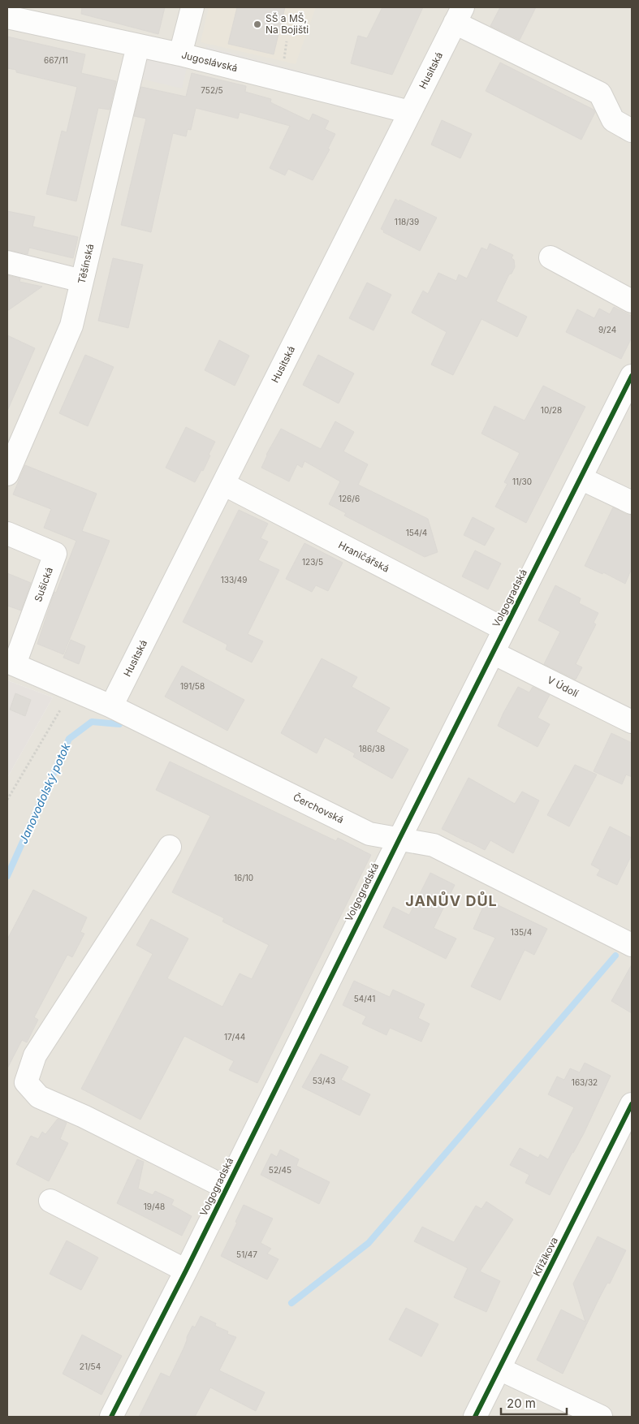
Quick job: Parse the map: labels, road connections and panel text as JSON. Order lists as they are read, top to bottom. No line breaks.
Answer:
{"streets":{"street":["Jugoslávská","Husitská","Těšínská","Hraničářská","Sušická","Volgogradská","V Údolí","Čerchovská","Křižíkova"]},"crossings":[["Jugoslávská","Husitská"],["Jugoslávská","Těšínská"],["Husitská","Hraničářská"],["Husitská","Čerchovská"],["Hraničářská","Volgogradská"],["Sušická","Čerchovská"],["Volgogradská","V Údolí"],["Volgogradská","Čerchovská"]],"districts":["JANŮV DŮL"],"water":["Janovodolský potok"],"places":["SŠ a MŠ, Na Bojišti"],"house_numbers":["667/11","752/5","118/39","9/24","10/28","11/30","126/6","154/4","123/5","133/49","191/58","186/38","16/10","135/4","54/41","17/44","53/43","163/32","52/45","19/48","51/47","21/54"],"scale_bar":"20 m"}
